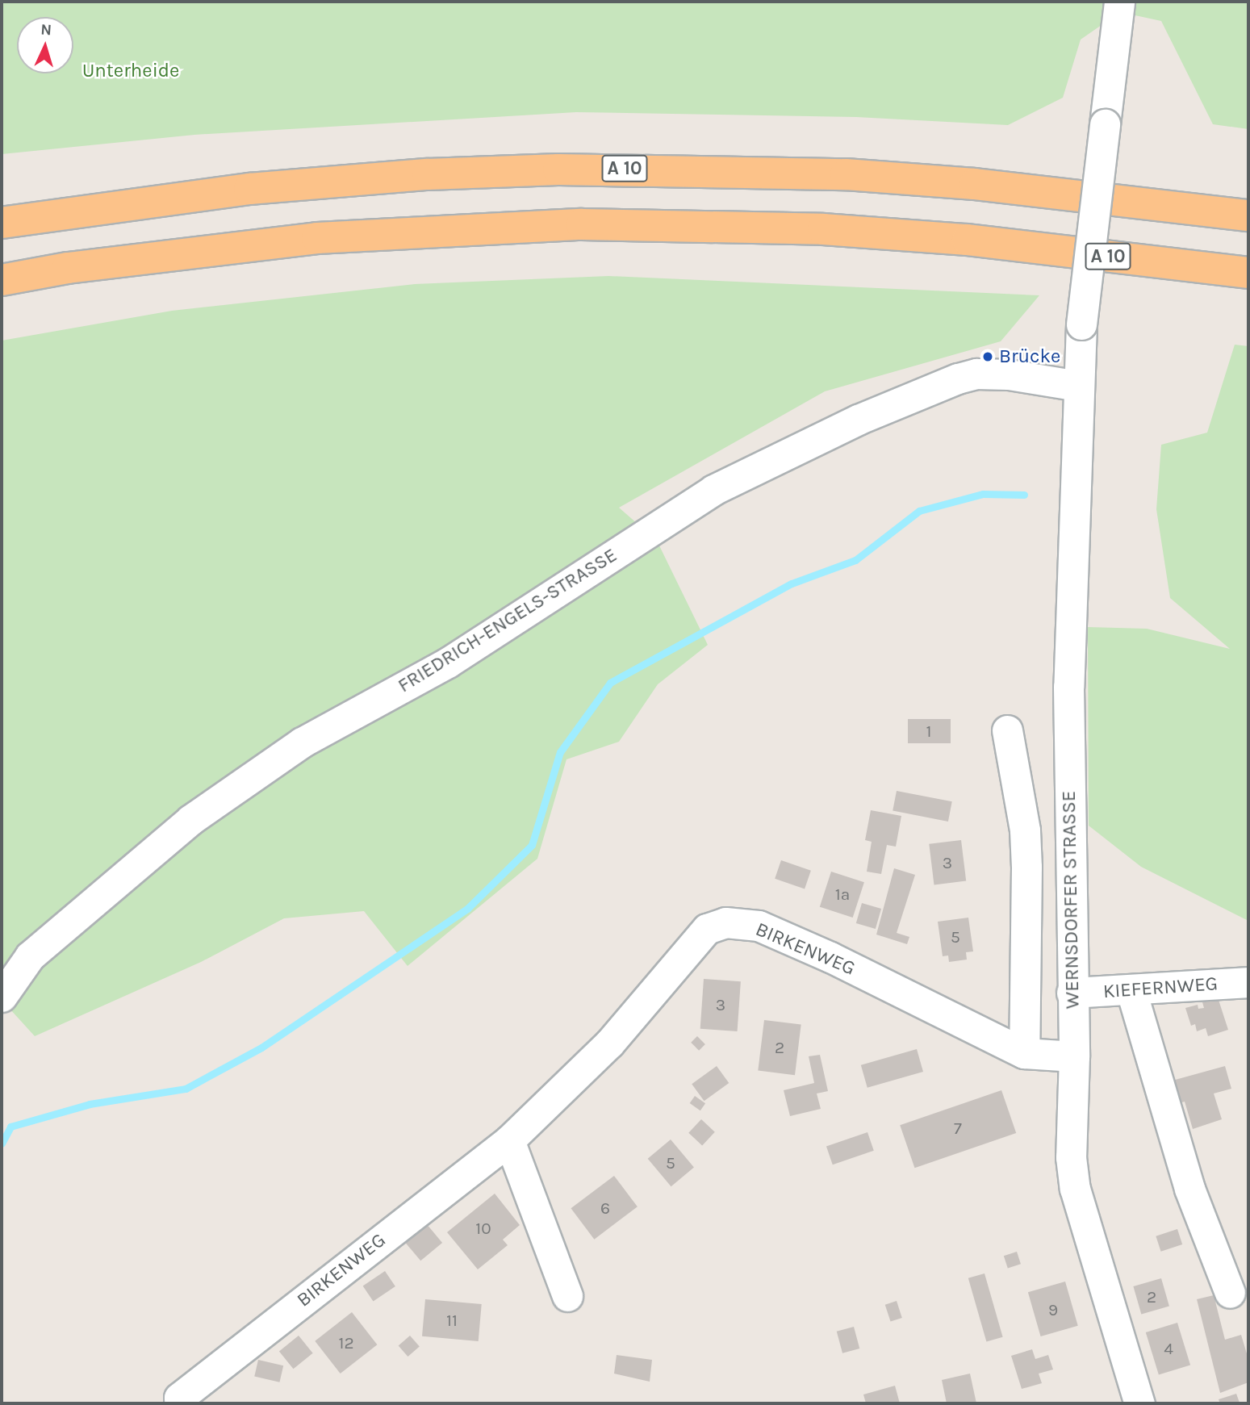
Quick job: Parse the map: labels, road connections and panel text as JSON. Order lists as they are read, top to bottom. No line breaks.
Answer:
{"streets":{"highway":["A 10"],"street":["FRIEDRICH-ENGELS-STRASSE","WERNSDORFER STRASSE","BIRKENWEG","KIEFERNWEG"]},"crossings":[["FRIEDRICH-ENGELS-STRASSE","WERNSDORFER STRASSE"],["WERNSDORFER STRASSE","BIRKENWEG"],["WERNSDORFER STRASSE","KIEFERNWEG"]],"parks":["Unterheide"],"places":["Brücke"],"house_numbers":["1","3","1a","5","3","2","7","5","6","10","2","9","11","12","4"],"north":"top"}
